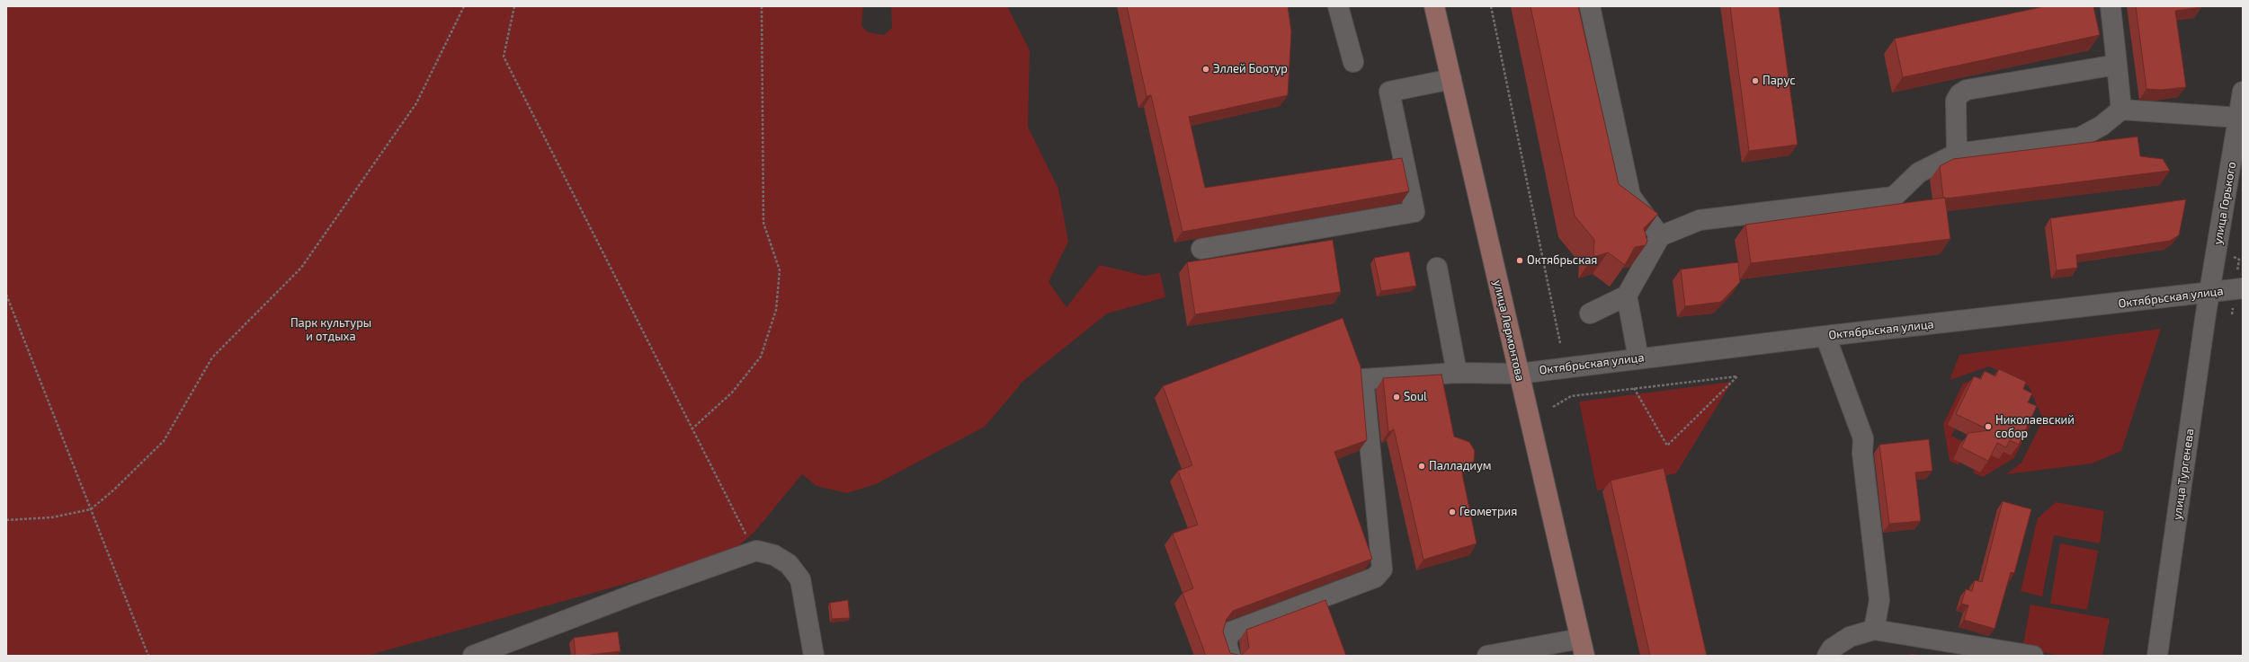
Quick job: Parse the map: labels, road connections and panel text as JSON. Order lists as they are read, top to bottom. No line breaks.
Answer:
{"streets":{"main road":["улица Лермонтова"],"street":["улица Горького","Октябрьская улица","улица Тургенева"]},"crossings":[["улица Горького","Октябрьская улица"],["улица Горького","улица Тургенева"],["Октябрьская улица","улица Лермонтова"],["Октябрьская улица","улица Тургенева"]],"parks":["Парк культуры и отдыха"],"places":["Эллей Боотур","Парус","Октябрьская","Soul","Николаевский собор","Палладиум","Геометрия"]}
